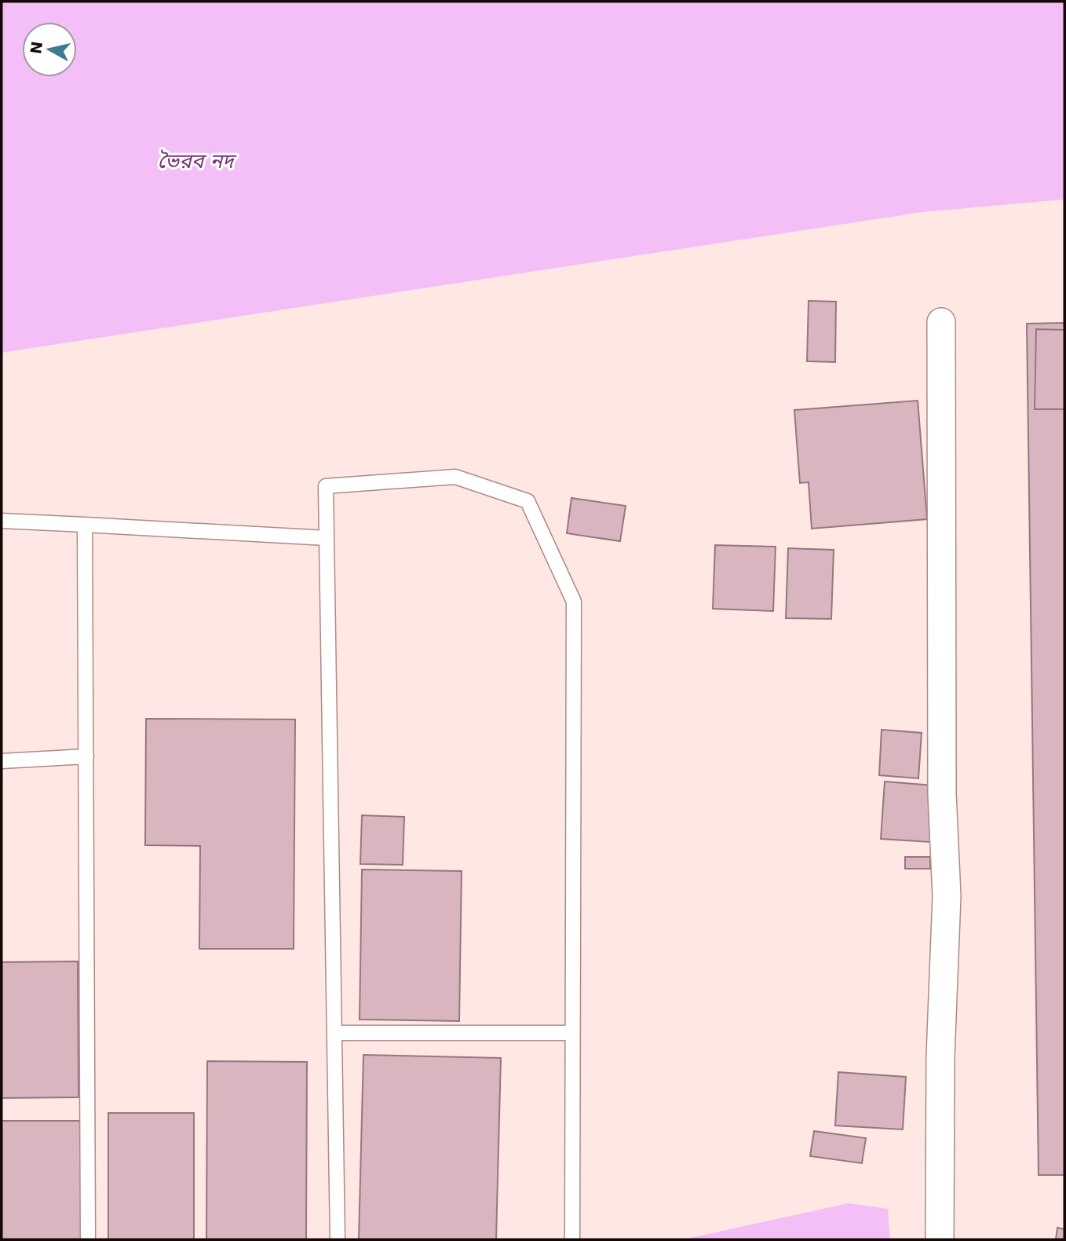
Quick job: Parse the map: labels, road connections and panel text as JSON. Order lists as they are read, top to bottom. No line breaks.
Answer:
{"water":["ভৈরব নদ"],"north":"left"}
